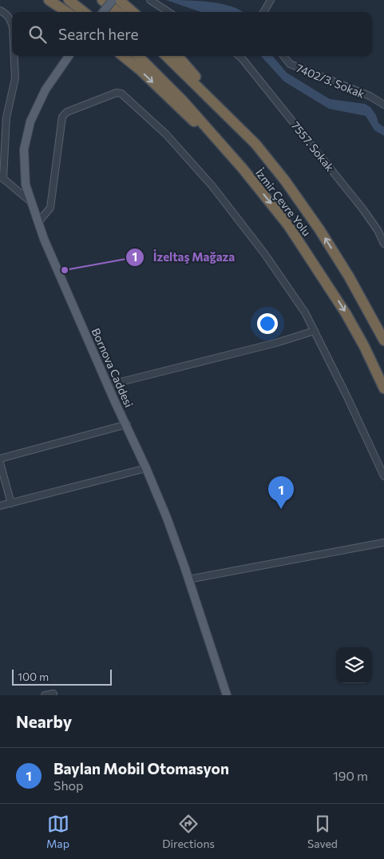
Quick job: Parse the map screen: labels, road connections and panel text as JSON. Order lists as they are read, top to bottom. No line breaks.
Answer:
{"streets":{"highway":["İzmir Çevre Yolu"],"main road":["Bornova Caddesi"],"street":["7402/3. Sokak","7557. Sokak"]},"places":["İzeltaş Mağaza"],"scale_bar":"100 m","page":{"search":"Search here","pins":"1","scale":"100 m","heading":"Nearby","list":[{"mark":"1","name":"Baylan Mobil Otomasyon","note":"Shop","value":"190 m"}],"nav":["Map","Directions","Saved"]}}
